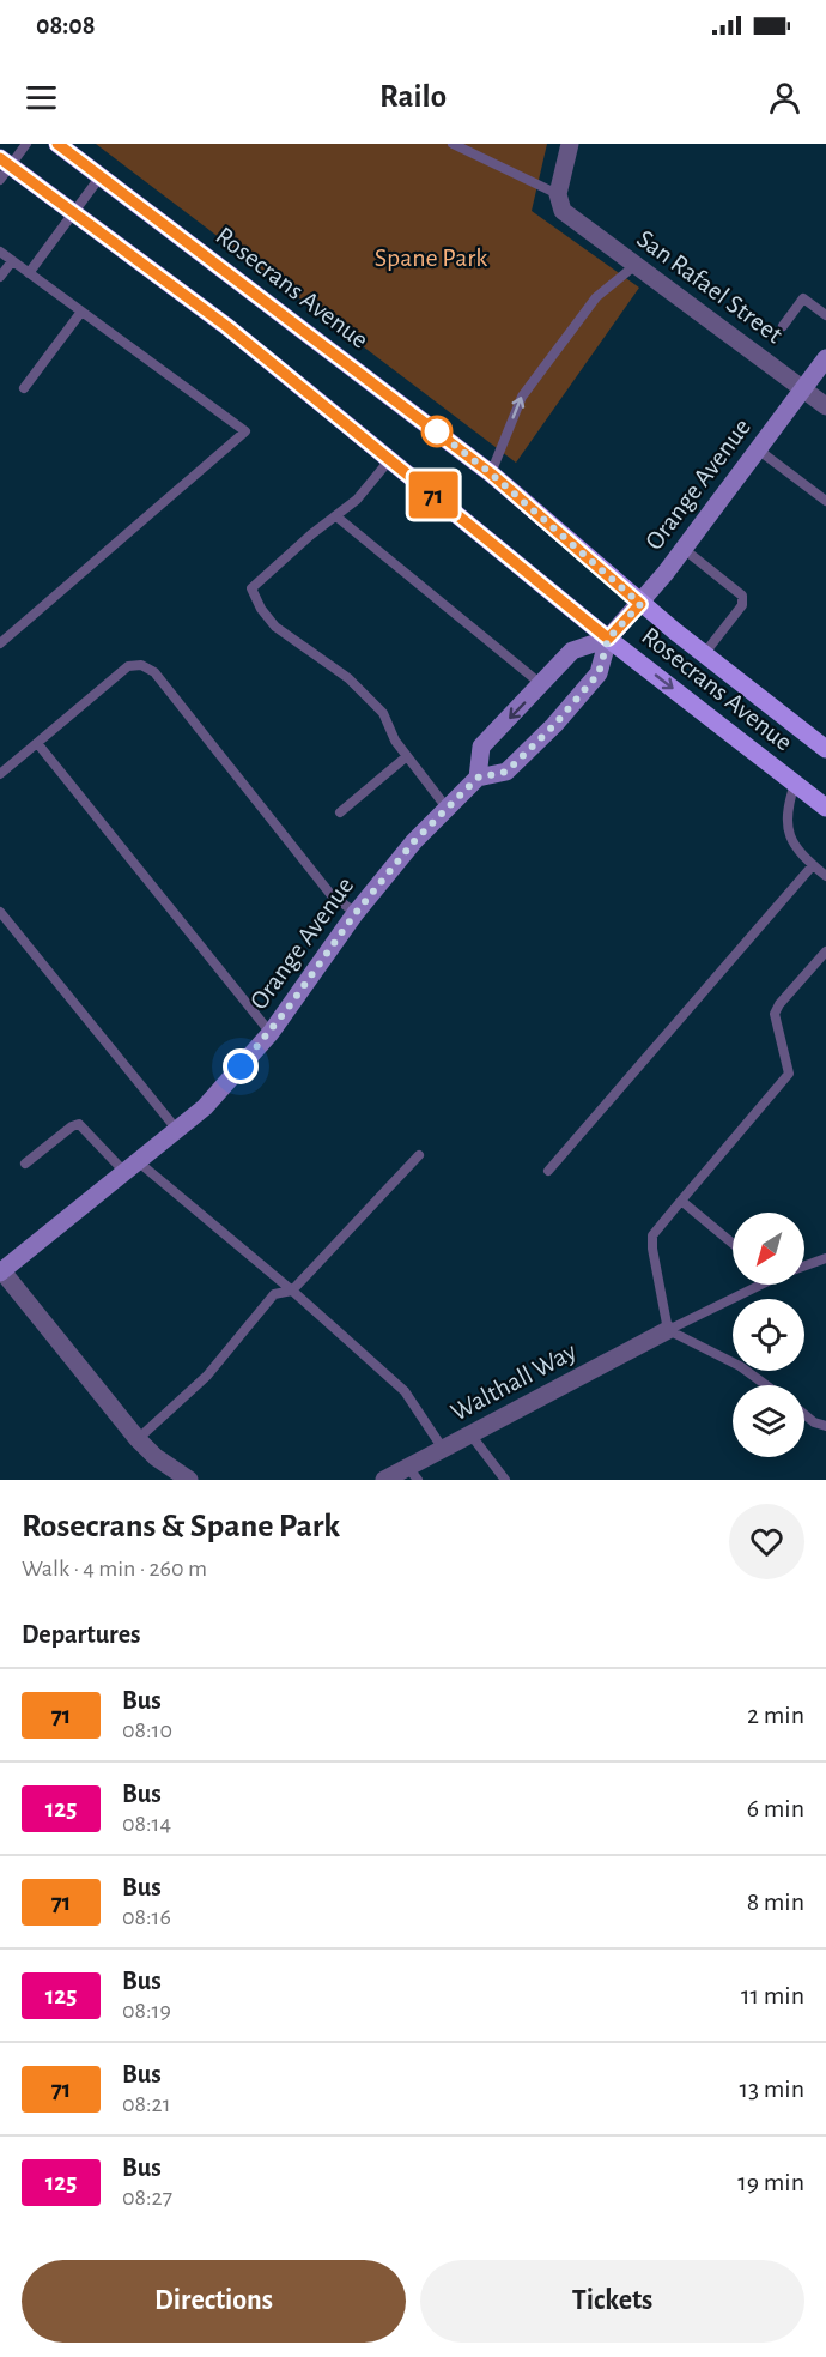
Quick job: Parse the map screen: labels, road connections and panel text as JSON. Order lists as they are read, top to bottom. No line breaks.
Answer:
{"streets":{"main road":["Rosecrans Avenue"],"street":["San Rafael Street","Orange Avenue","Walthall Way"]},"crossings":[["San Rafael Street","Orange Avenue"],["Rosecrans Avenue","Orange Avenue"]],"parks":["Spane Park"],"lines":["bus line 71"],"north":"bottom left","page":{"status":"08:08","header":"Railo","on_map":"71","heading":[["Rosecrans & Spane Park","Walk · 4 min · 260 m"],"Departures"],"list":[{"mark":"71","name":"Bus","note":"08:10","value":"2 min"},{"mark":"125","name":"Bus","note":"08:14","value":"6 min"},{"mark":"71","name":"Bus","note":"08:16","value":"8 min"},{"mark":"125","name":"Bus","note":"08:19","value":"11 min"},{"mark":"71","name":"Bus","note":"08:21","value":"13 min"},{"mark":"125","name":"Bus","note":"08:27","value":"19 min"}],"buttons":["Directions","Tickets"]}}
